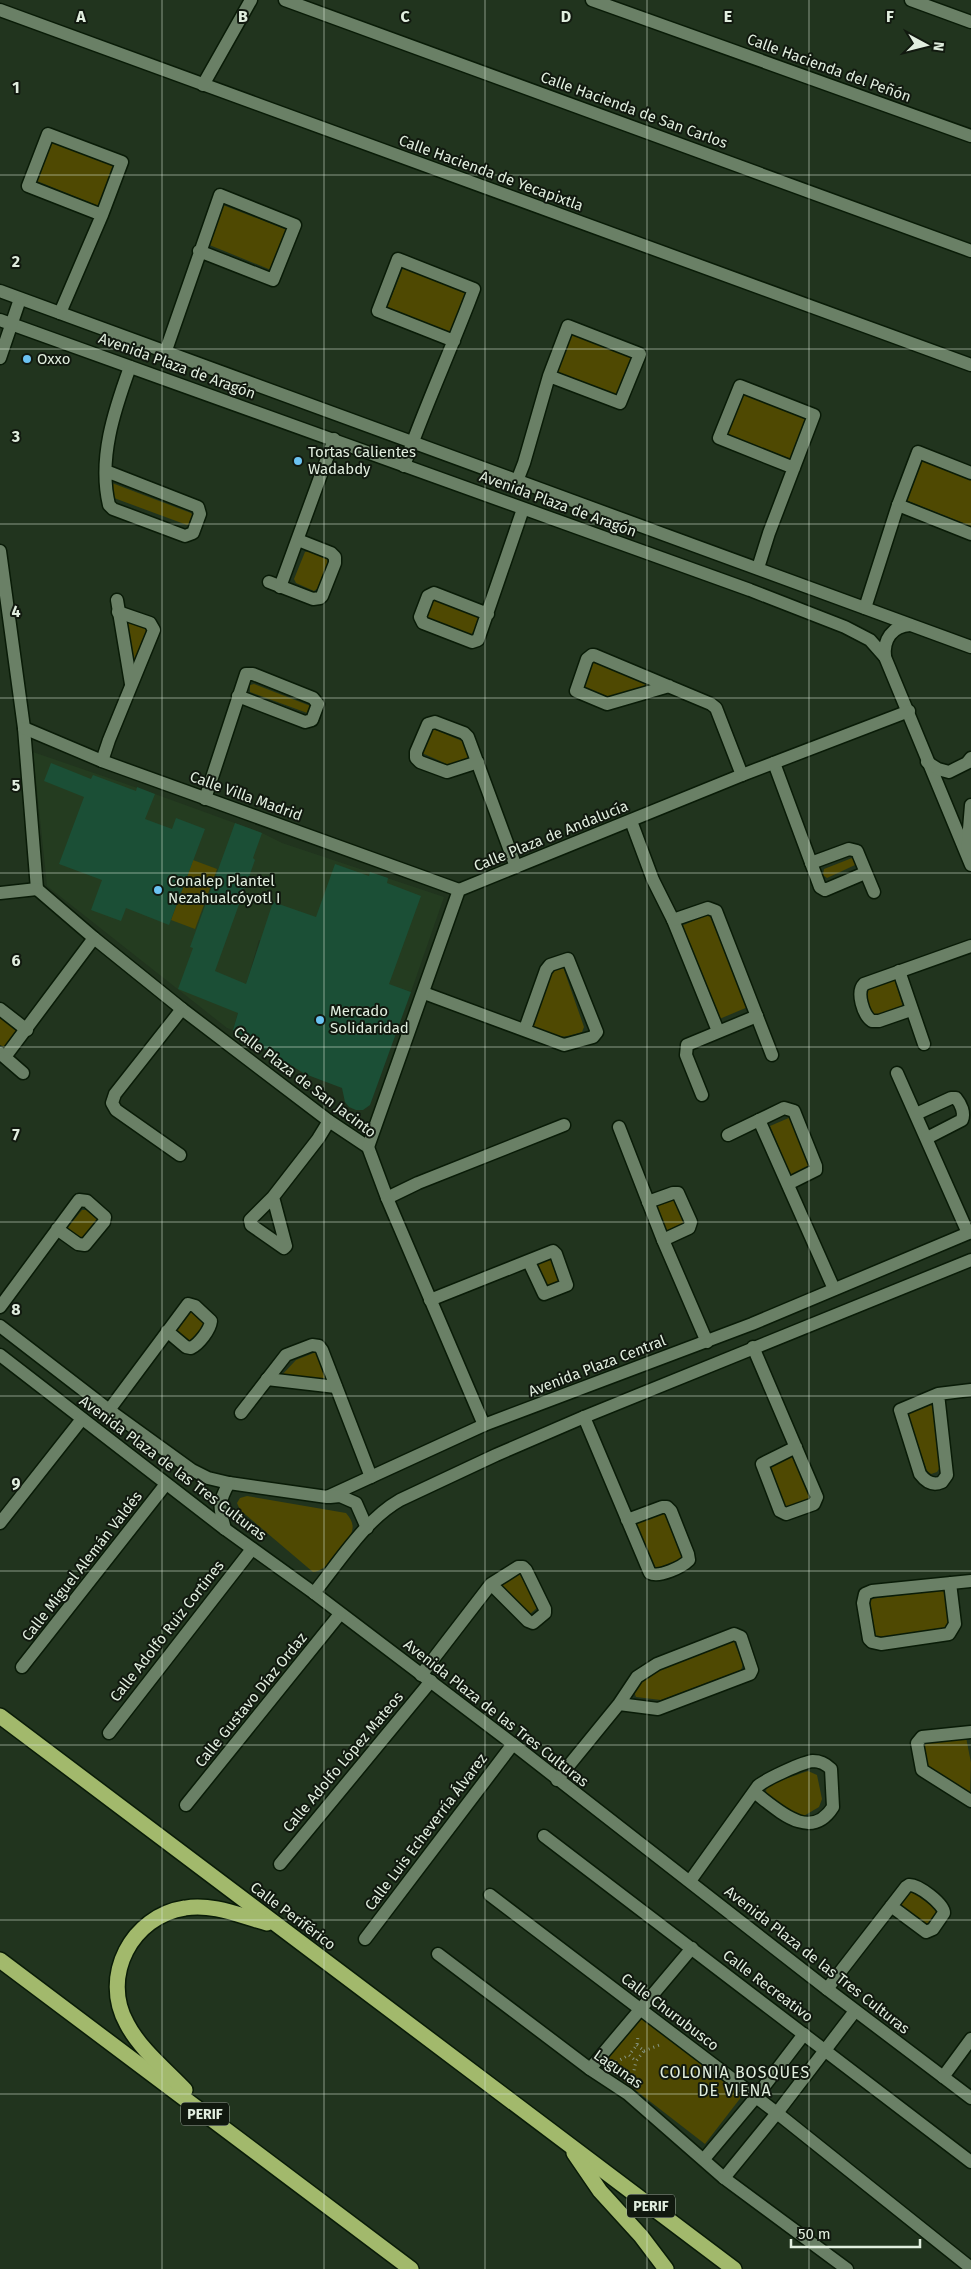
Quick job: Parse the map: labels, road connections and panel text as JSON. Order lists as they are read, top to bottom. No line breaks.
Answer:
{"streets":{"highway":["Calle Periférico","PERIF"],"street":["Calle Hacienda del Peñón","Calle Hacienda de San Carlos","Calle Hacienda de Yecapixtla","Avenida Plaza de Aragón","Calle Villa Madrid","Calle Plaza de Andalucía","Calle Plaza de San Jacinto","Avenida Plaza Central","Avenida Plaza de las Tres Culturas","Calle Miguel Alemán Valdés","Calle Adolfo Ruiz Cortines","Calle Gustavo Díaz Ordaz","Calle Adolfo López Mateos","Calle Luis Echeverría Álvarez","Calle Recreativo","Calle Churubusco","Lagunas"]},"crossings":[["Avenida Plaza de Aragón","Calle Plaza de Andalucía"],["Calle Villa Madrid","Calle Plaza de Andalucía"],["Calle Plaza de San Jacinto","Avenida Plaza Central"],["Avenida Plaza de las Tres Culturas","Calle Miguel Alemán Valdés"],["Avenida Plaza de las Tres Culturas","Calle Adolfo Ruiz Cortines"],["Avenida Plaza de las Tres Culturas","Calle Gustavo Díaz Ordaz"],["Avenida Plaza de las Tres Culturas","Calle Adolfo López Mateos"],["Avenida Plaza de las Tres Culturas","Calle Luis Echeverría Álvarez"]],"districts":["COLONIA BOSQUES DE VIENA"],"places":["Oxxo","Tortas Calientes Wadabdy","Conalep Plantel Nezahualcóyotl I","Mercado Solidaridad"],"scale_bar":"50 m","north":"right","grid":{"columns":["A","B","C","D","E","F"],"rows":["1","2","3","4","5","6","7","8","9"]}}
